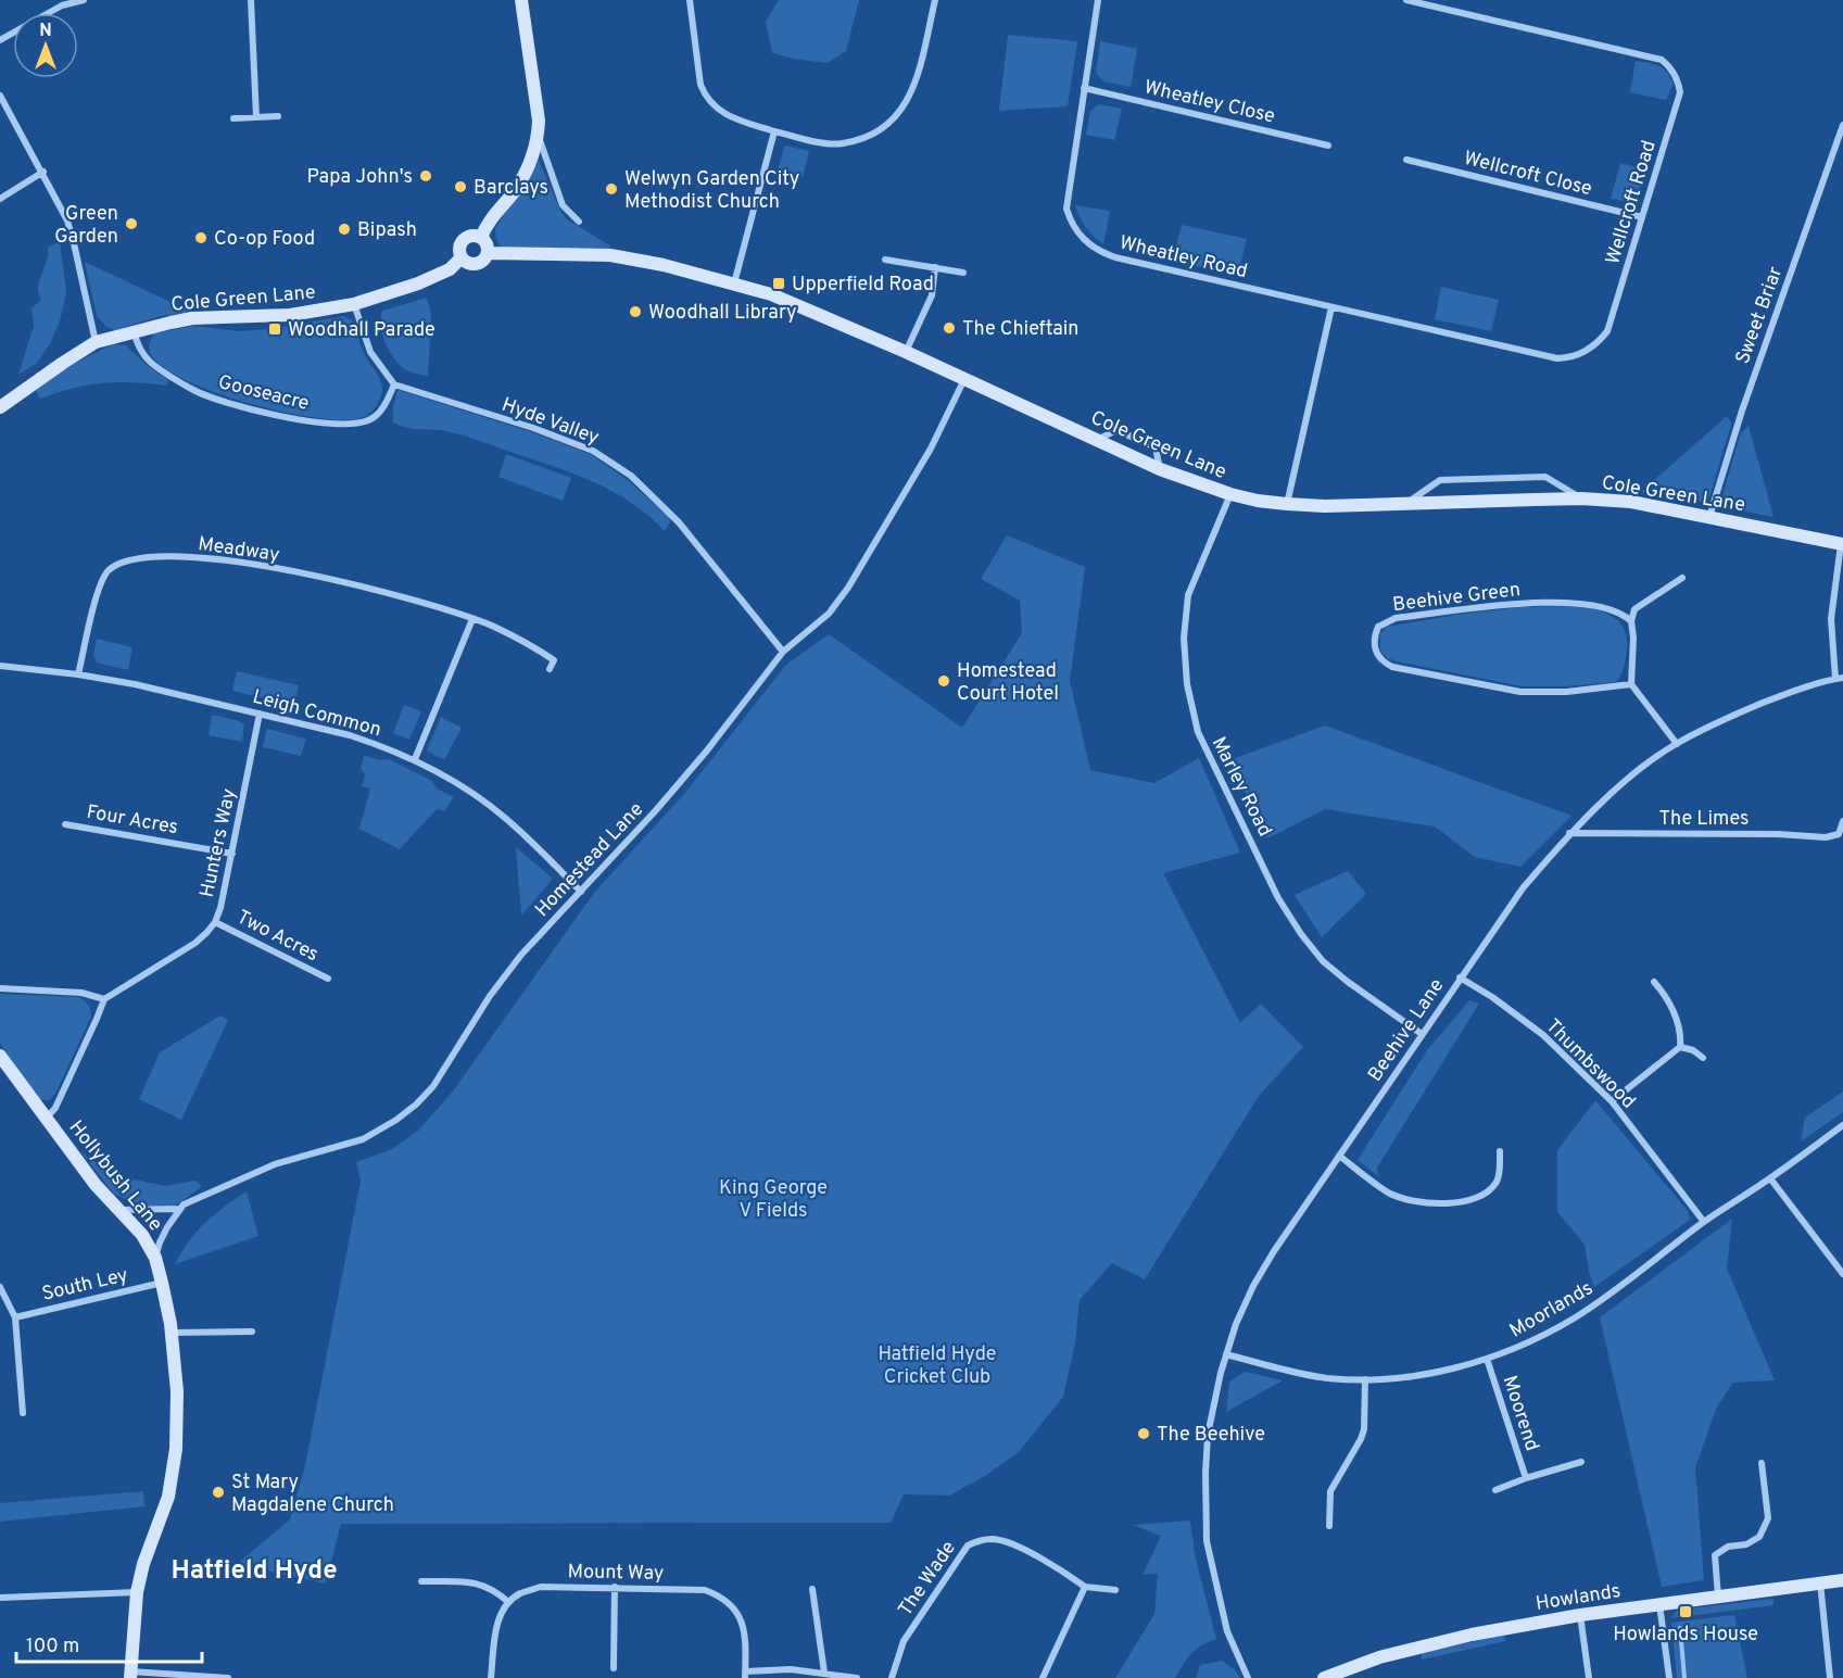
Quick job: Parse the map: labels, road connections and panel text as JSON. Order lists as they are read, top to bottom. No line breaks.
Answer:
{"streets":{"street":["Wheatley Close","Wellcroft Close","Wellcroft Road","Wheatley Road","Cole Green Lane","Sweet Briar","Gooseacre","Hyde Valley","Meadway","Beehive Green","Leigh Common","Marley Road","The Limes","Four Acres","Hunters Way","Homestead Lane","Two Acres","Beehive Lane","Thumbswood","Hollybush Lane","South Ley","Moorlands","Moorend","Mount Way","The Wade","Howlands"]},"crossings":[["Wheatley Close","Wheatley Road"],["Wellcroft Close","Wellcroft Road"],["Wellcroft Road","Wheatley Road"],["Cole Green Lane","Sweet Briar"],["Cole Green Lane","Gooseacre"],["Cole Green Lane","Marley Road"],["Cole Green Lane","Homestead Lane"],["Cole Green Lane","Beehive Lane"],["Gooseacre","Hyde Valley"],["Hyde Valley","Homestead Lane"],["Meadway","Leigh Common"],["Leigh Common","Hunters Way"],["Leigh Common","Homestead Lane"],["Marley Road","Beehive Lane"],["The Limes","Beehive Lane"],["Four Acres","Hunters Way"],["Hunters Way","Two Acres"],["Beehive Lane","Thumbswood"],["Beehive Lane","Moorlands"],["Thumbswood","Moorlands"],["Hollybush Lane","South Ley"],["Moorlands","Moorend"]],"districts":["Hatfield Hyde"],"parks":["King George V Fields","Hatfield Hyde Cricket Club"],"places":{"other":["Papa John's","Barclays","Welwyn Garden City Methodist Church","Green Garden","Bipash","Co-op Food","Woodhall Library","The Chieftain","Homestead Court Hotel","The Beehive","St Mary Magdalene Church"],"transit":["Upperfield Road","Woodhall Parade","Howlands House"]},"scale_bar":"100 m","north":"top"}
